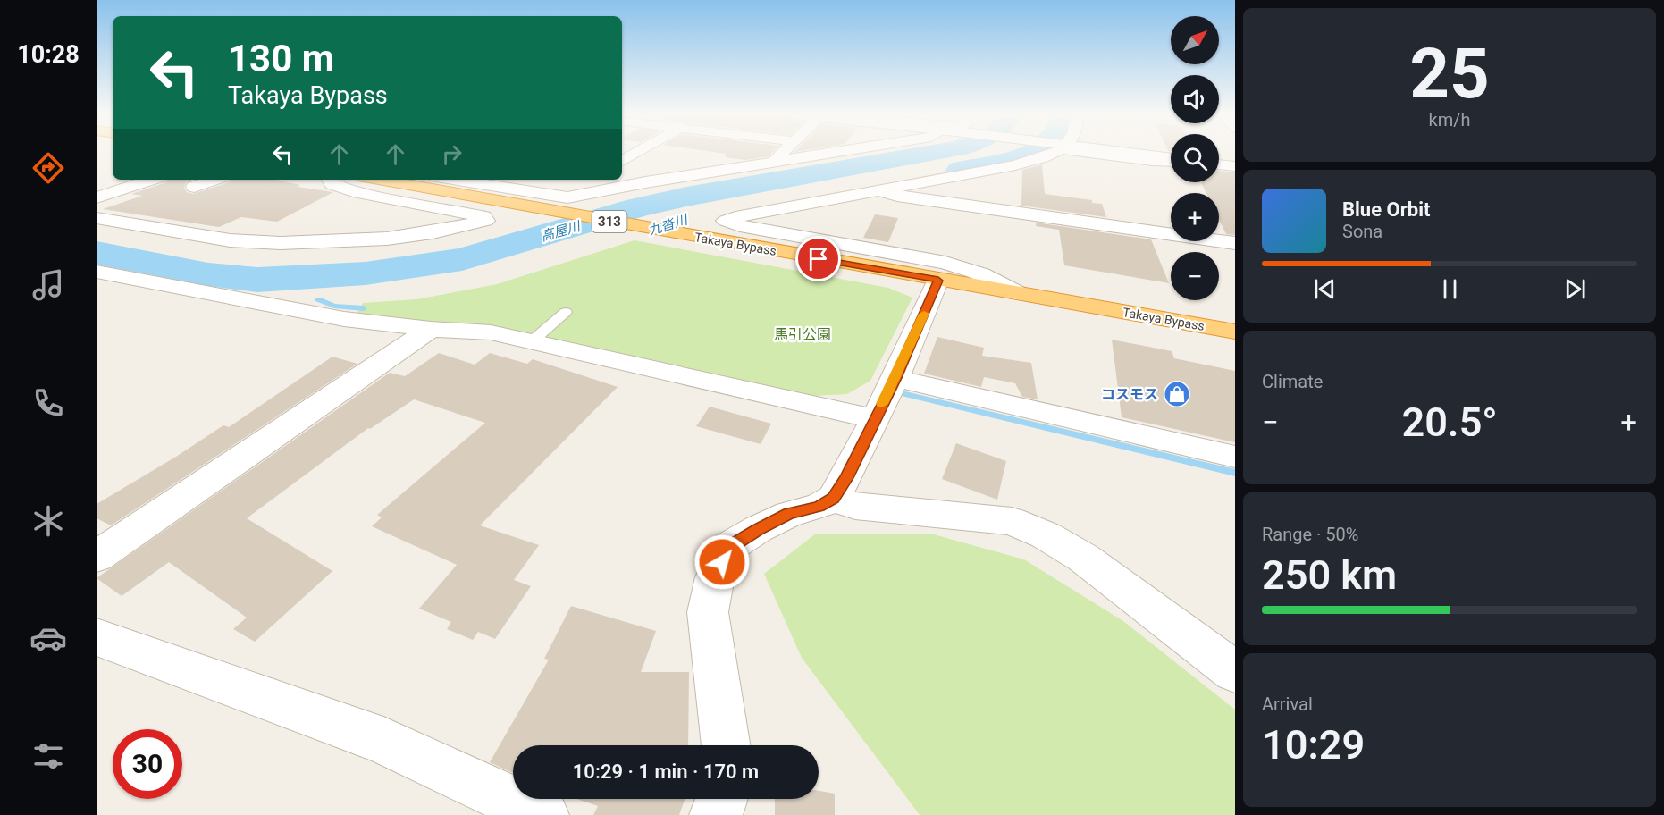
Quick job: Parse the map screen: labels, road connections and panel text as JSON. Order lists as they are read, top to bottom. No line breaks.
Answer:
{"streets":{"highway":["313","Takaya Bypass"]},"water":["九沓川","高屋川"],"parks":["馬引公園"],"places":{"shop":["コスモス"]},"north":"top right","page":{"tabs":"10:28","tile":[["25","km/h"],"Climate",["Range · 50%","250 km"],["Arrival","10:29"]],"map_buttons":["+","−"],"turn":["130 m","Takaya Bypass"],"song":["Blue Orbit","Sona"],"heat":["−","20.5°","+"],"limit":"30","trip":"10:29 · 1 min · 170 m"}}
